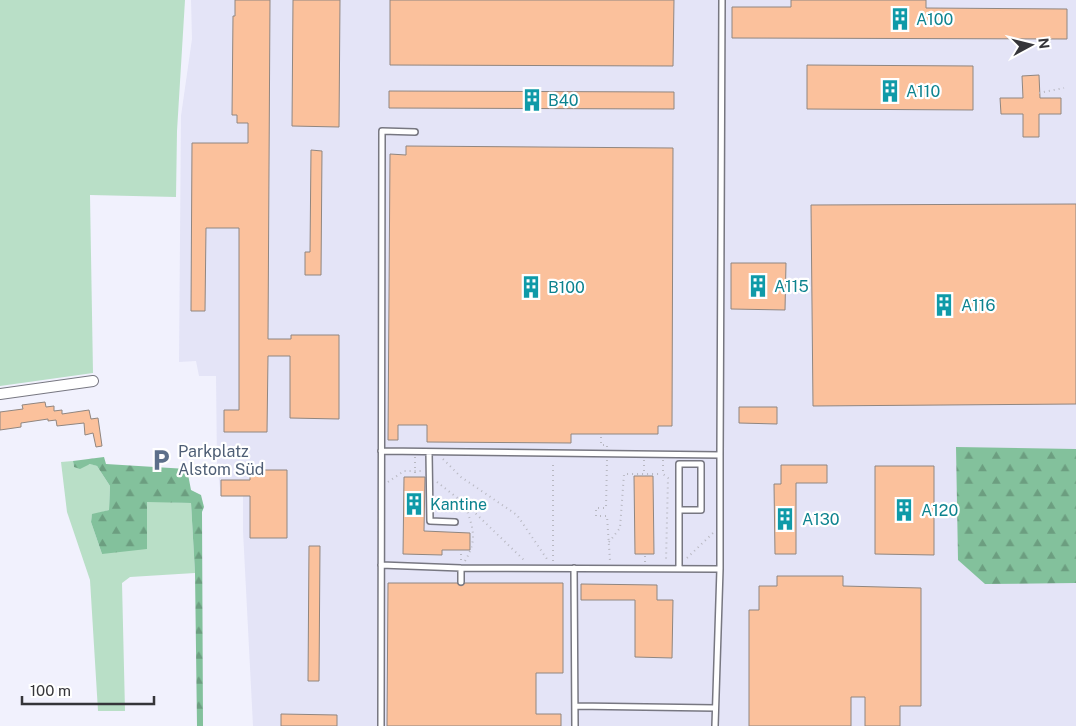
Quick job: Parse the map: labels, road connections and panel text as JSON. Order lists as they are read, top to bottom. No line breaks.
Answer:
{"places":{"building":["A100","A110","B40","A115","B100","A116","Kantine","A120","A130"],"parking":["Parkplatz Alstom Süd"]},"scale_bar":"100 m","north":"right"}
